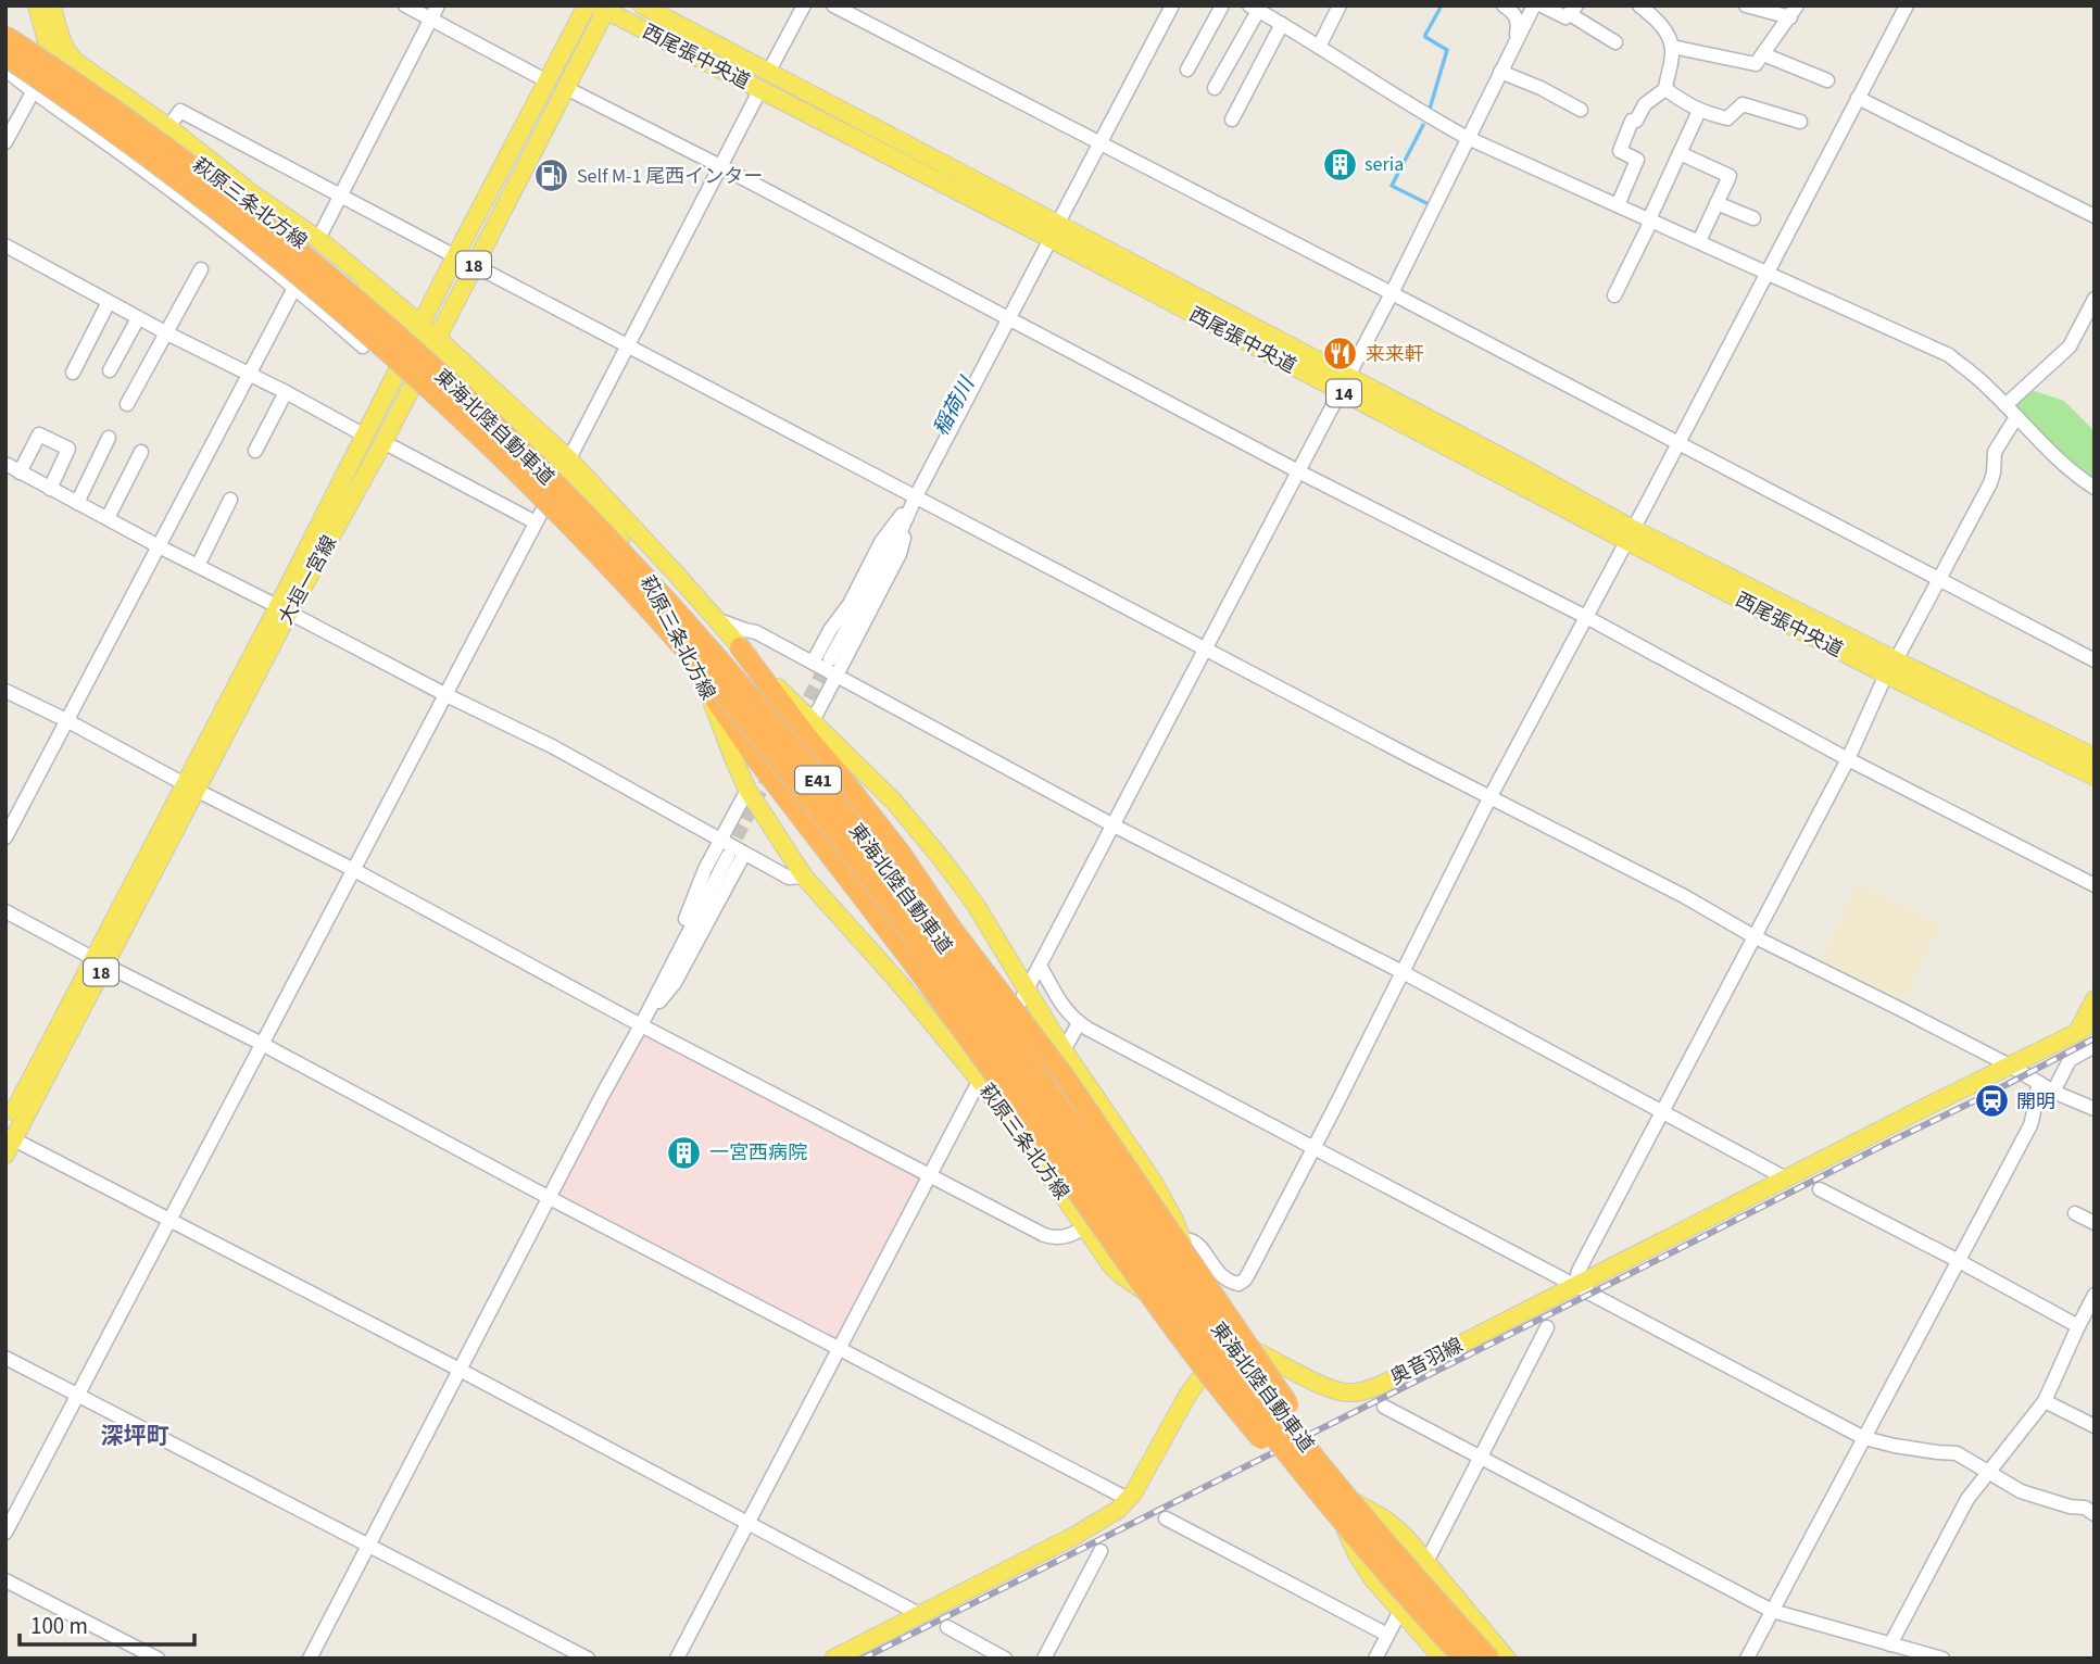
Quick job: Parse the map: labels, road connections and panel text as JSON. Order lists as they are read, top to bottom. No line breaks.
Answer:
{"streets":{"highway":["東海北陸自動車道","E41"],"main road":["西尾張中央道","萩原三条北方線","18","14","大垣一宮線","奥音羽線"]},"crossings":[["西尾張中央道","大垣一宮線"],["萩原三条北方線","大垣一宮線"],["萩原三条北方線","奥音羽線"]],"districts":["深坪町"],"water":["稲荷川"],"places":{"building":["seria","一宮西病院"],"fuel station":["Self M-1 尾西インター"],"restaurant":["来来軒"],"station":["開明"]},"scale_bar":"100 m"}
